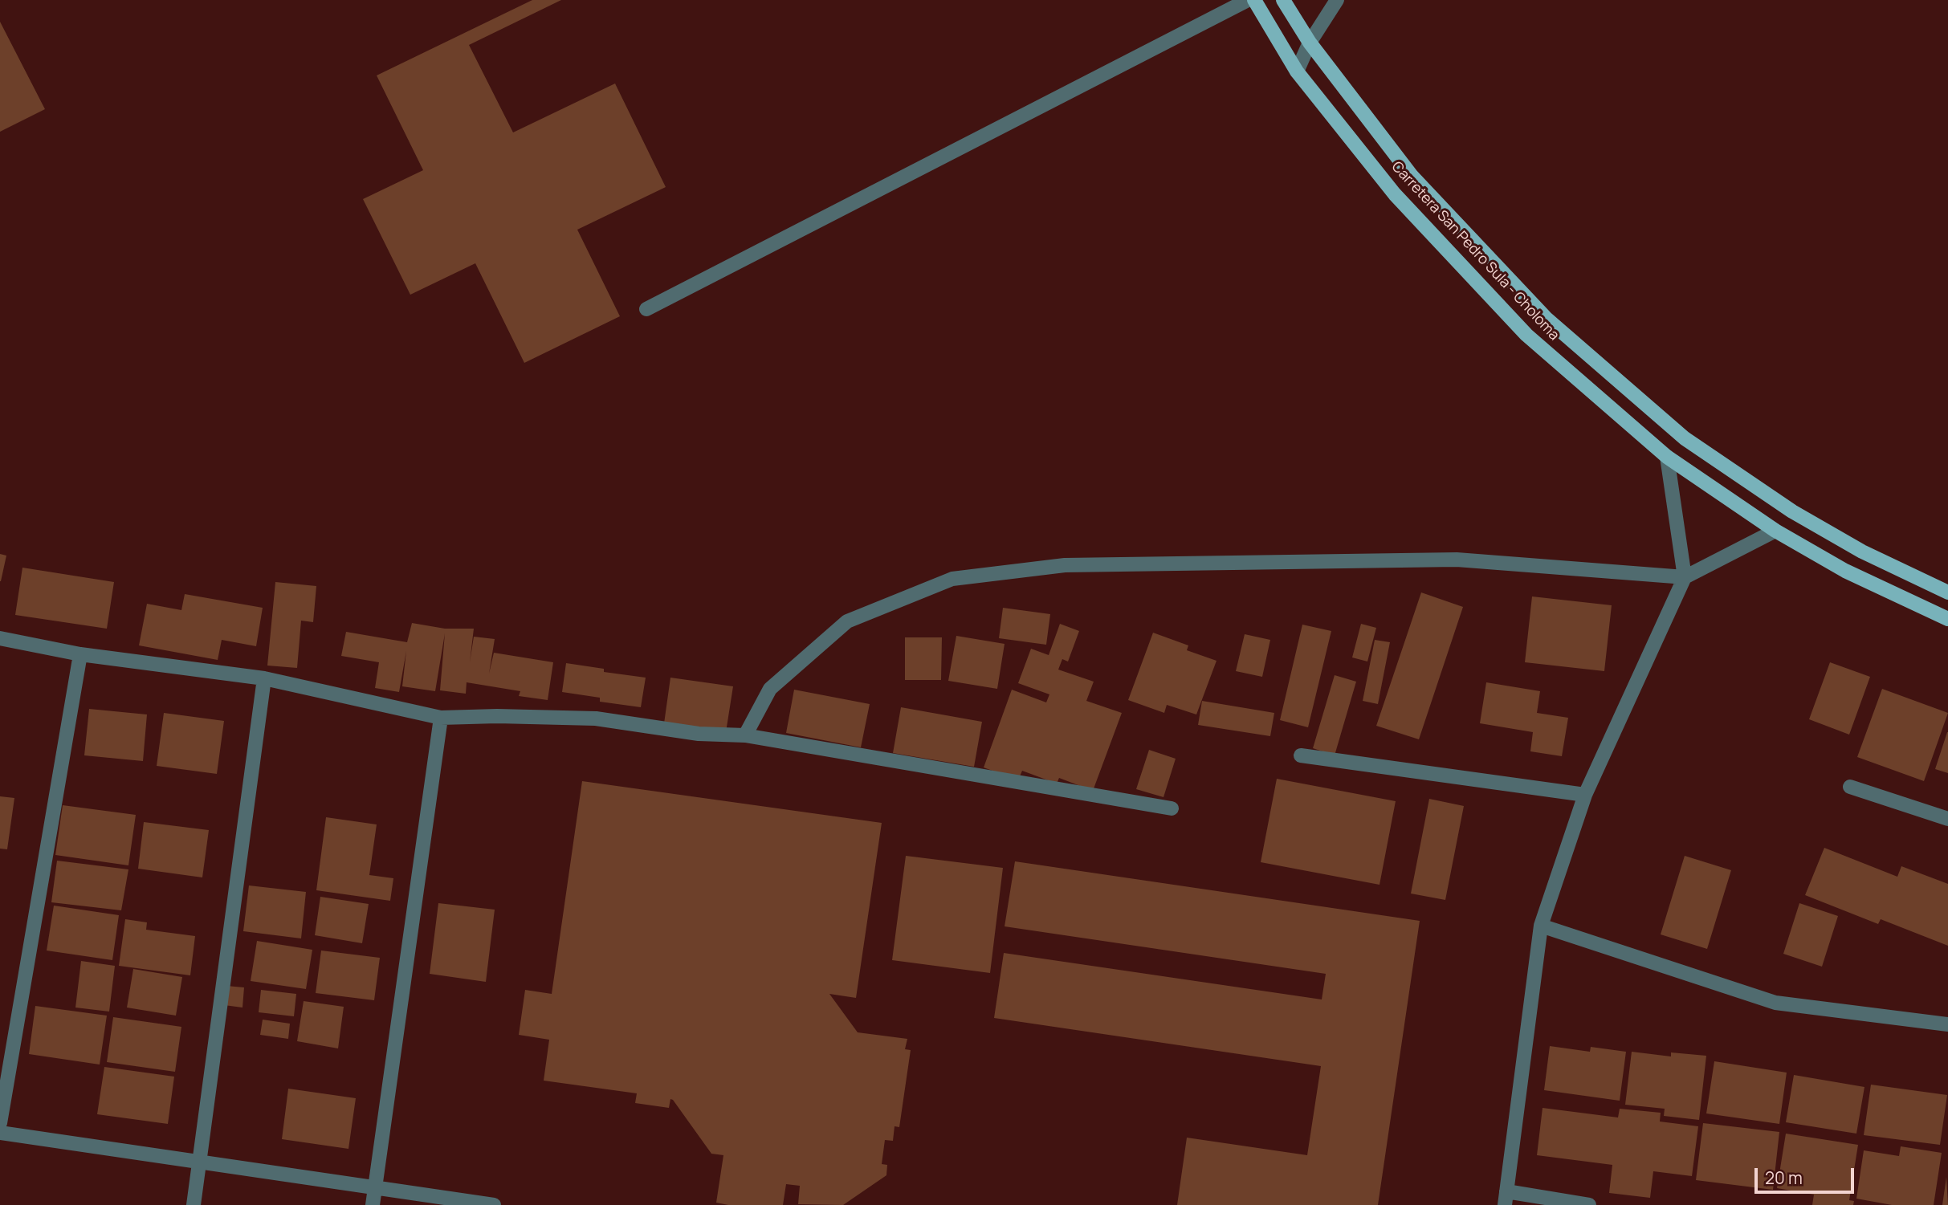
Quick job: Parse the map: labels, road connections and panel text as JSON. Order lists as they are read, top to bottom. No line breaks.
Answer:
{"streets":{"main road":["Carretera San Pedro Sula - Choloma"]},"scale_bar":"20 m"}
